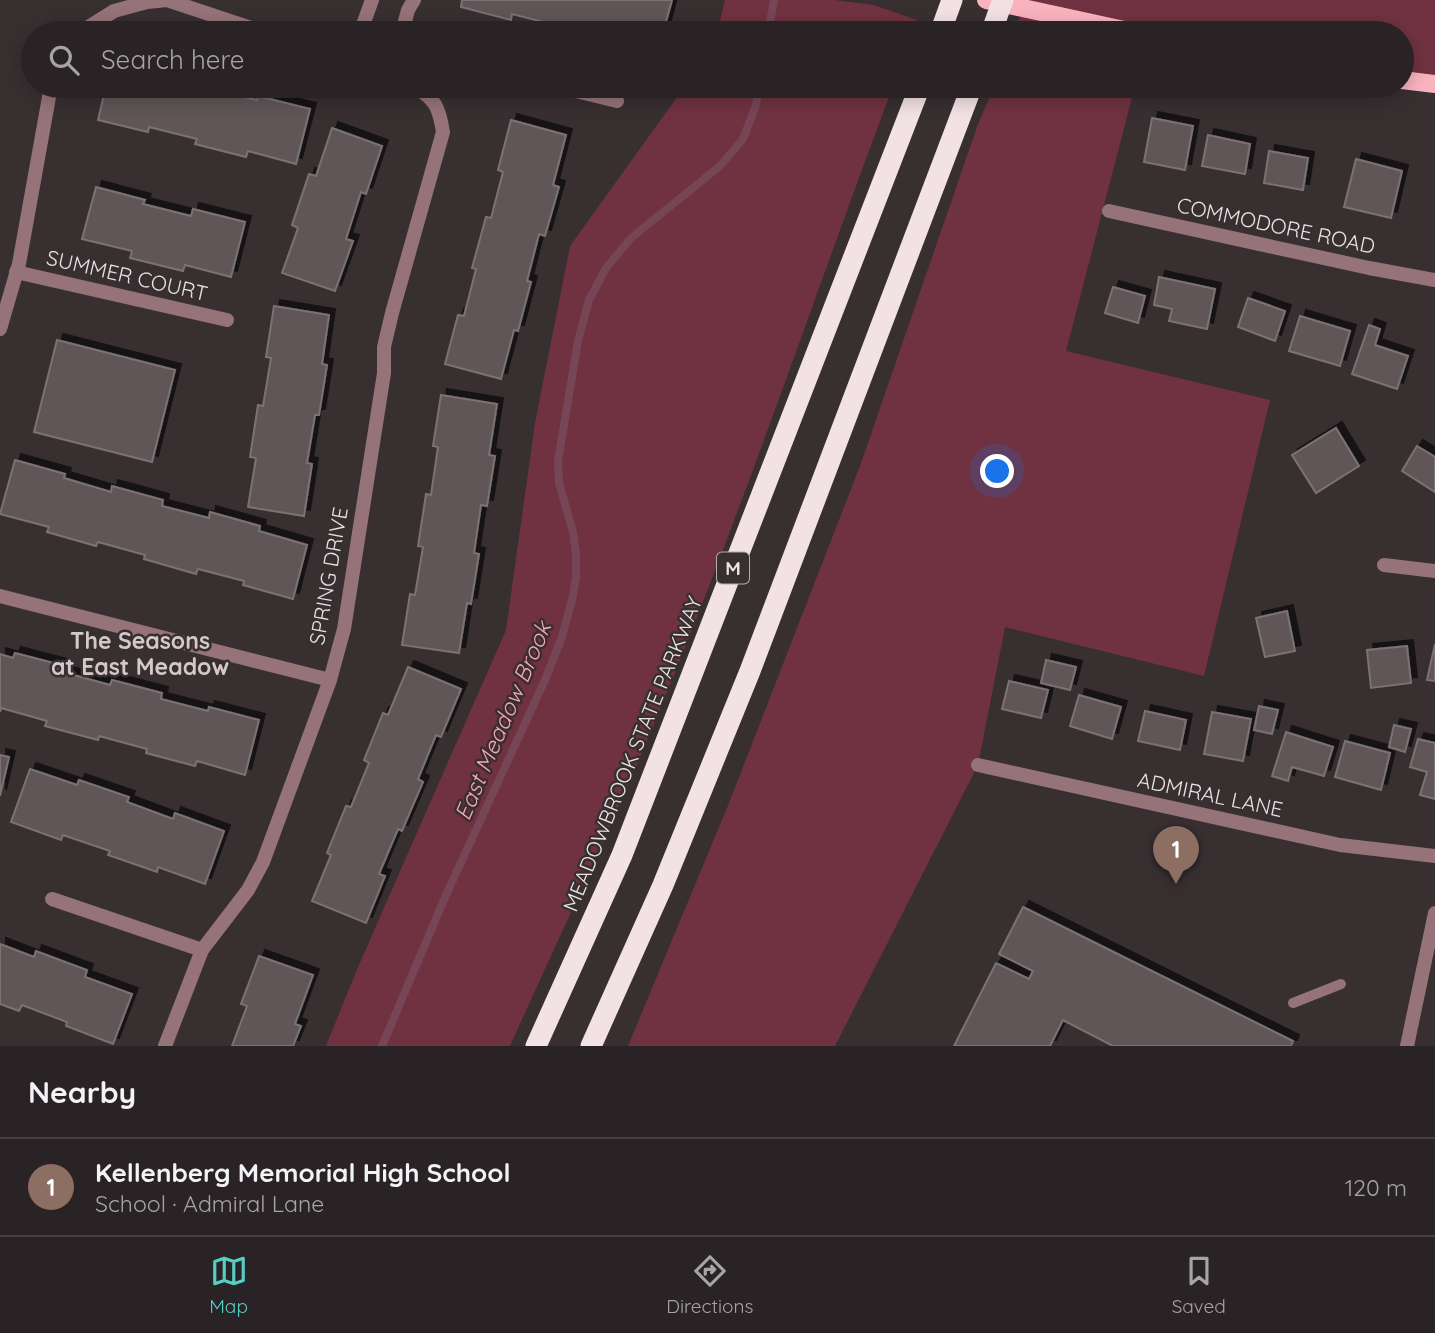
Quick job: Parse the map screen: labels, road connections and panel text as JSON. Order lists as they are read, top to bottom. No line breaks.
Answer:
{"streets":{"highway":["M","MEADOWBROOK STATE PARKWAY"],"street":["COMMODORE ROAD","SUMMER COURT","SPRING DRIVE","ADMIRAL LANE"]},"districts":["The Seasons at East Meadow"],"water":["East Meadow Brook"],"page":{"search":"Search here","pins":"1","heading":"Nearby","list":[{"mark":"1","name":"Kellenberg Memorial High School","note":"School · Admiral Lane","value":"120 m"}],"nav":["Map","Directions","Saved"]}}
